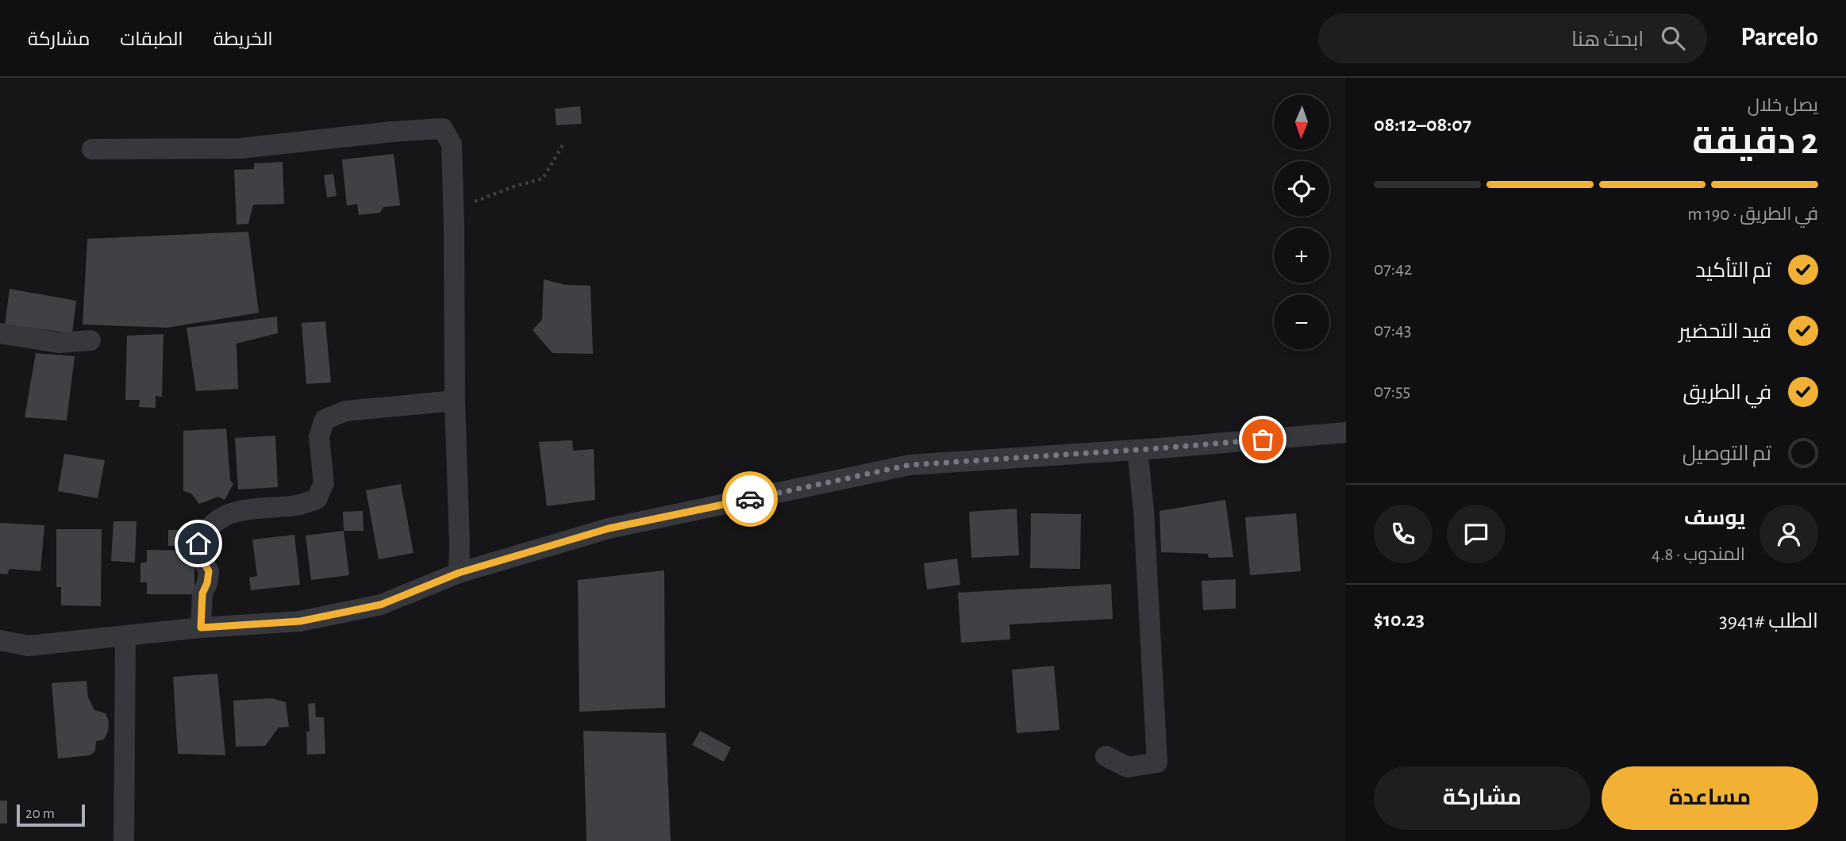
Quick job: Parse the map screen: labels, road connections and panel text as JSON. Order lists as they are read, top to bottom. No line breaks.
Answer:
{"scale_bar":"20 m","north":"bottom","page":{"header":"Parcelo","search":"ابحث هنا","nav":["الخريطة","الطبقات","مشاركة"],"heading":["2 دقيقة","يصل خلال","08:07–08:12"],"panel":["يوسف","المندوب · 4.8","الطلب #3941","$10.23"],"map_buttons":["+","−"],"bar":"في الطريق · 190 m","list":[["تم التأكيد","07:42"],["قيد التحضير","07:43"],["في الطريق","07:55"],"تم التوصيل"],"buttons":["مساعدة","مشاركة"],"scale":"20 m"}}
